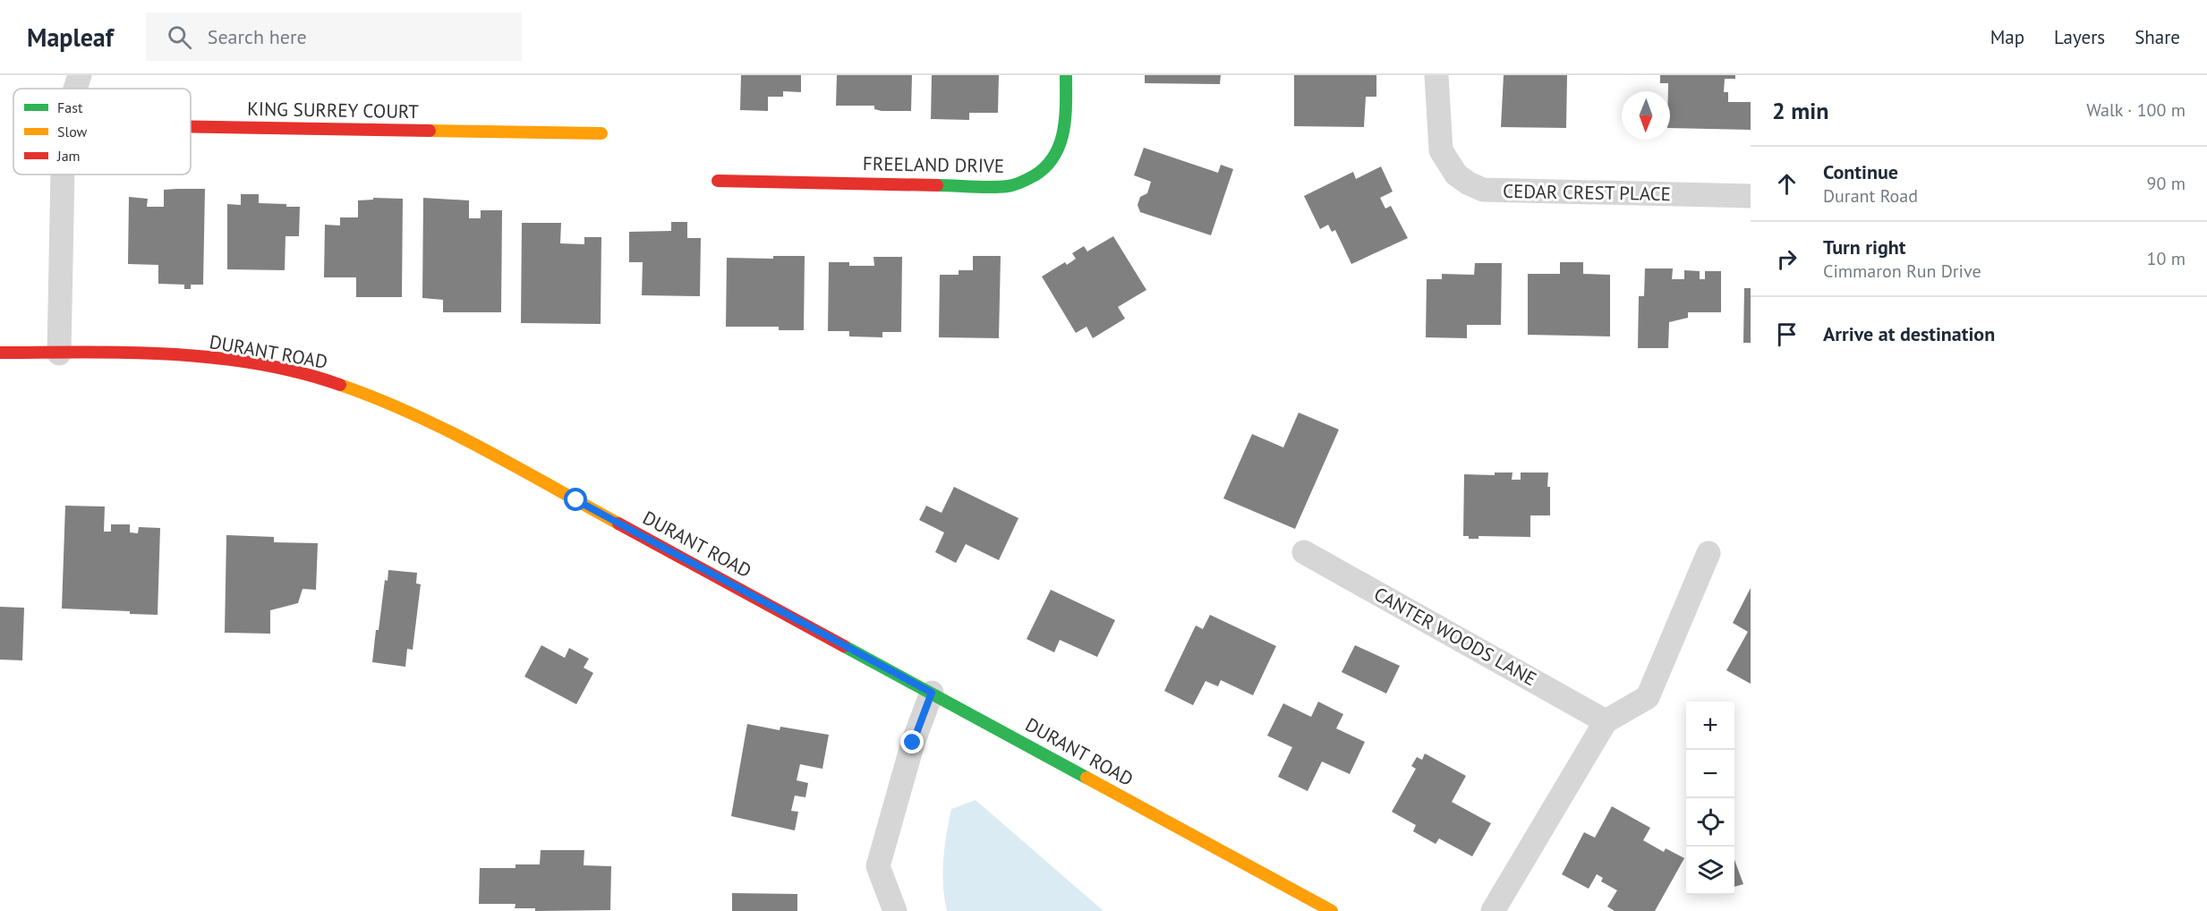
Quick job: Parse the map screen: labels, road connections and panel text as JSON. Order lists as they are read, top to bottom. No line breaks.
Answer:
{"streets":{"street":["KING SURREY COURT","FREELAND DRIVE","CEDAR CREST PLACE","DURANT ROAD","CANTER WOODS LANE"]},"legend":["Fast","Slow","Jam"],"north":"bottom","page":{"header":"Mapleaf","search":"Search here","nav":["Map","Layers","Share"],"heading":["2 min","Walk · 100 m"],"list":[["Continue","Durant Road","90 m"],["Turn right","Cimmaron Run Drive","10 m"],"Arrive at destination"],"map_buttons":["+","−"]}}
